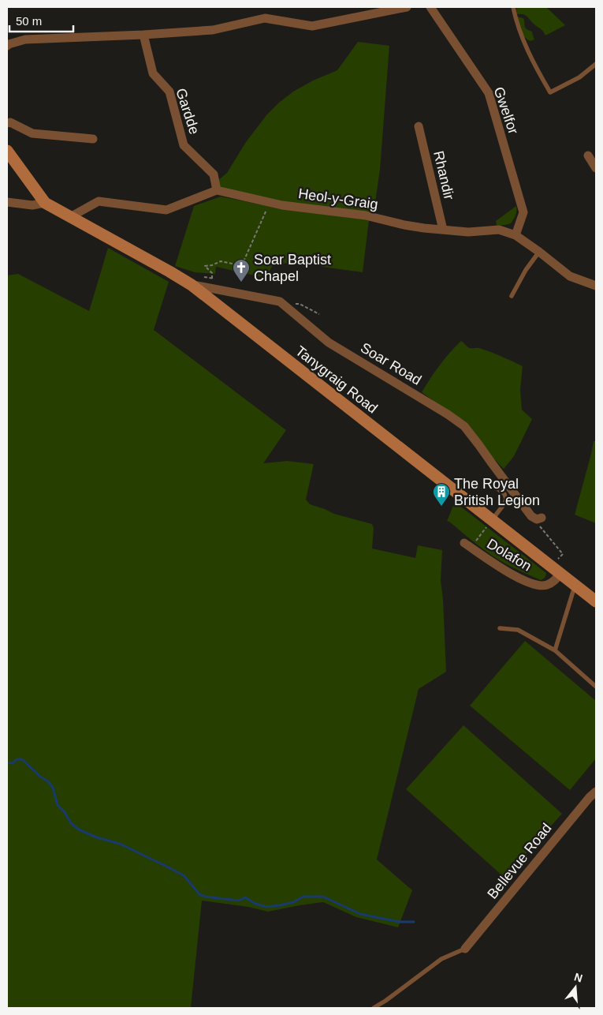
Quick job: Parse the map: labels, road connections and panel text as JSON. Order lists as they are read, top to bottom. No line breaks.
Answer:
{"streets":{"main road":["Tanygraig Road"],"street":["Gwelfor","Gardde","Rhandir","Heol-y-Graig","Soar Road","Dolafon","Bellevue Road"]},"crossings":[["Gwelfor","Heol-y-Graig"],["Gardde","Heol-y-Graig"],["Rhandir","Heol-y-Graig"],["Soar Road","Tanygraig Road"],["Tanygraig Road","Dolafon"]],"places":{"church":["Soar Baptist Chapel"],"building":["The Royal British Legion"]},"scale_bar":"50 m","north":"top"}
